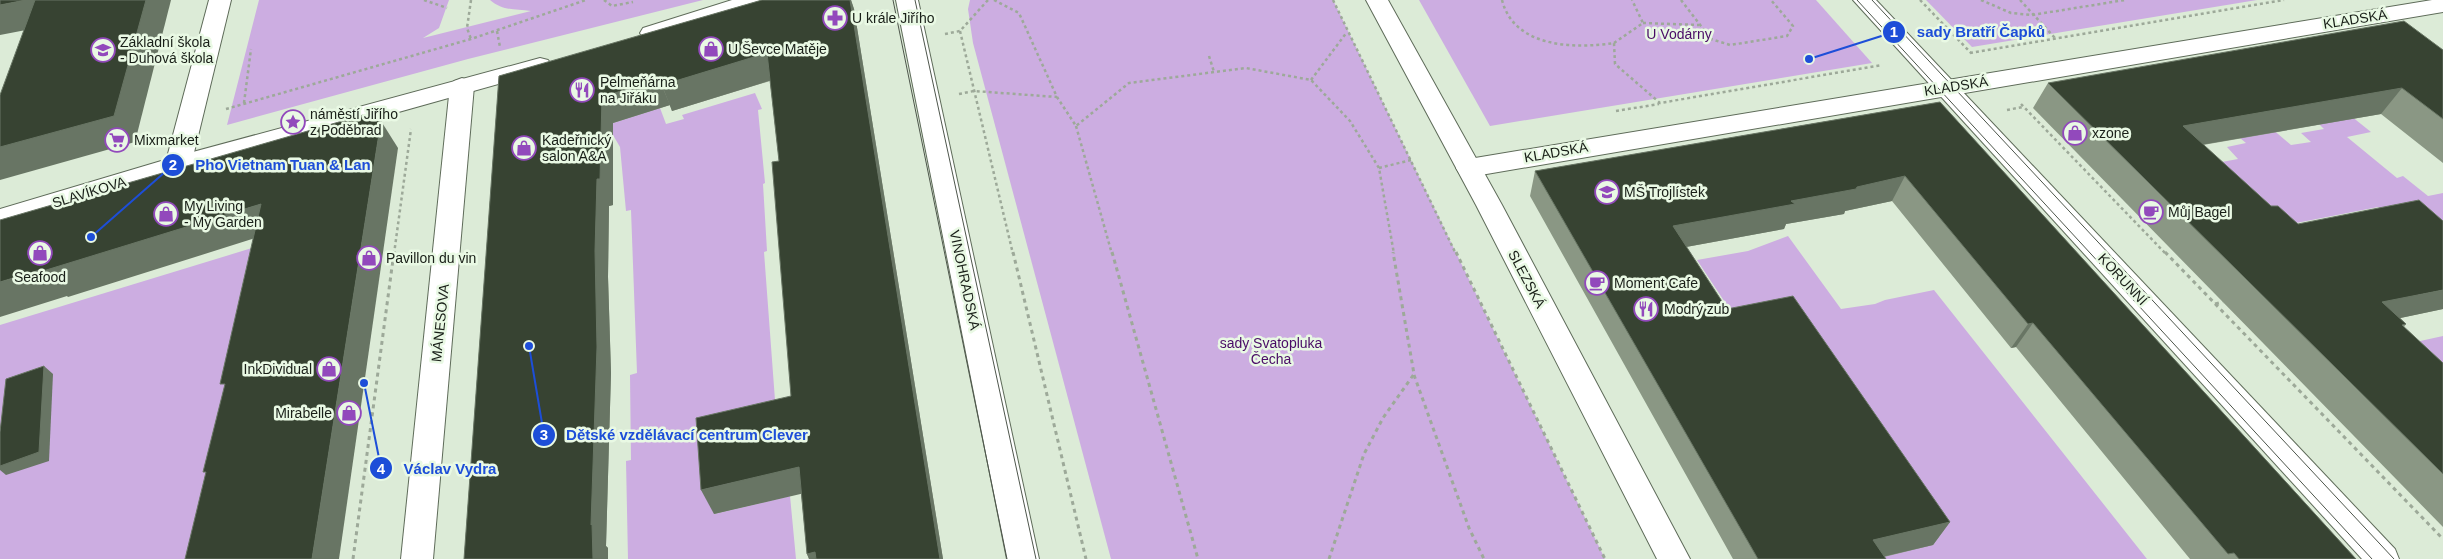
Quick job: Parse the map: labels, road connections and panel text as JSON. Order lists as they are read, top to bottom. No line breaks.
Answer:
{"streets":{"street":["KLADSKÁ","SLAVÍKOVA","SLEZSKÁ","KORUNNÍ","VINOHRADSKÁ","MÁNESOVA"]},"crossings":[["KLADSKÁ","SLEZSKÁ"],["KLADSKÁ","KORUNNÍ"]],"parks":["U Vodárny","sady Svatopluka Čecha"],"places":{"pharmacy":["U krále Jiřího"],"shop":["U Ševce Matěje","xzone","Kadeřnický salon A&A","My Living - My Garden","Seafood","Pavillon du vin","InkDividual","Mirabelle"],"school or university":["Základní škola - Duhová škola","MŠ Trojlístek"],"other":["sady Bratří Čapků","Pho Vietnam Tuan & Lan","Dětské vzdělávací centrum Clever","Václav Vydra"],"restaurant":["Pelmeňárna na Jiřáku","Modrý zub"],"place":["náměstí Jiřího z Poděbrad"],"supermarket":["Mixmarket"],"cafe":["Můj Bagel","Moment Cafe"]}}
